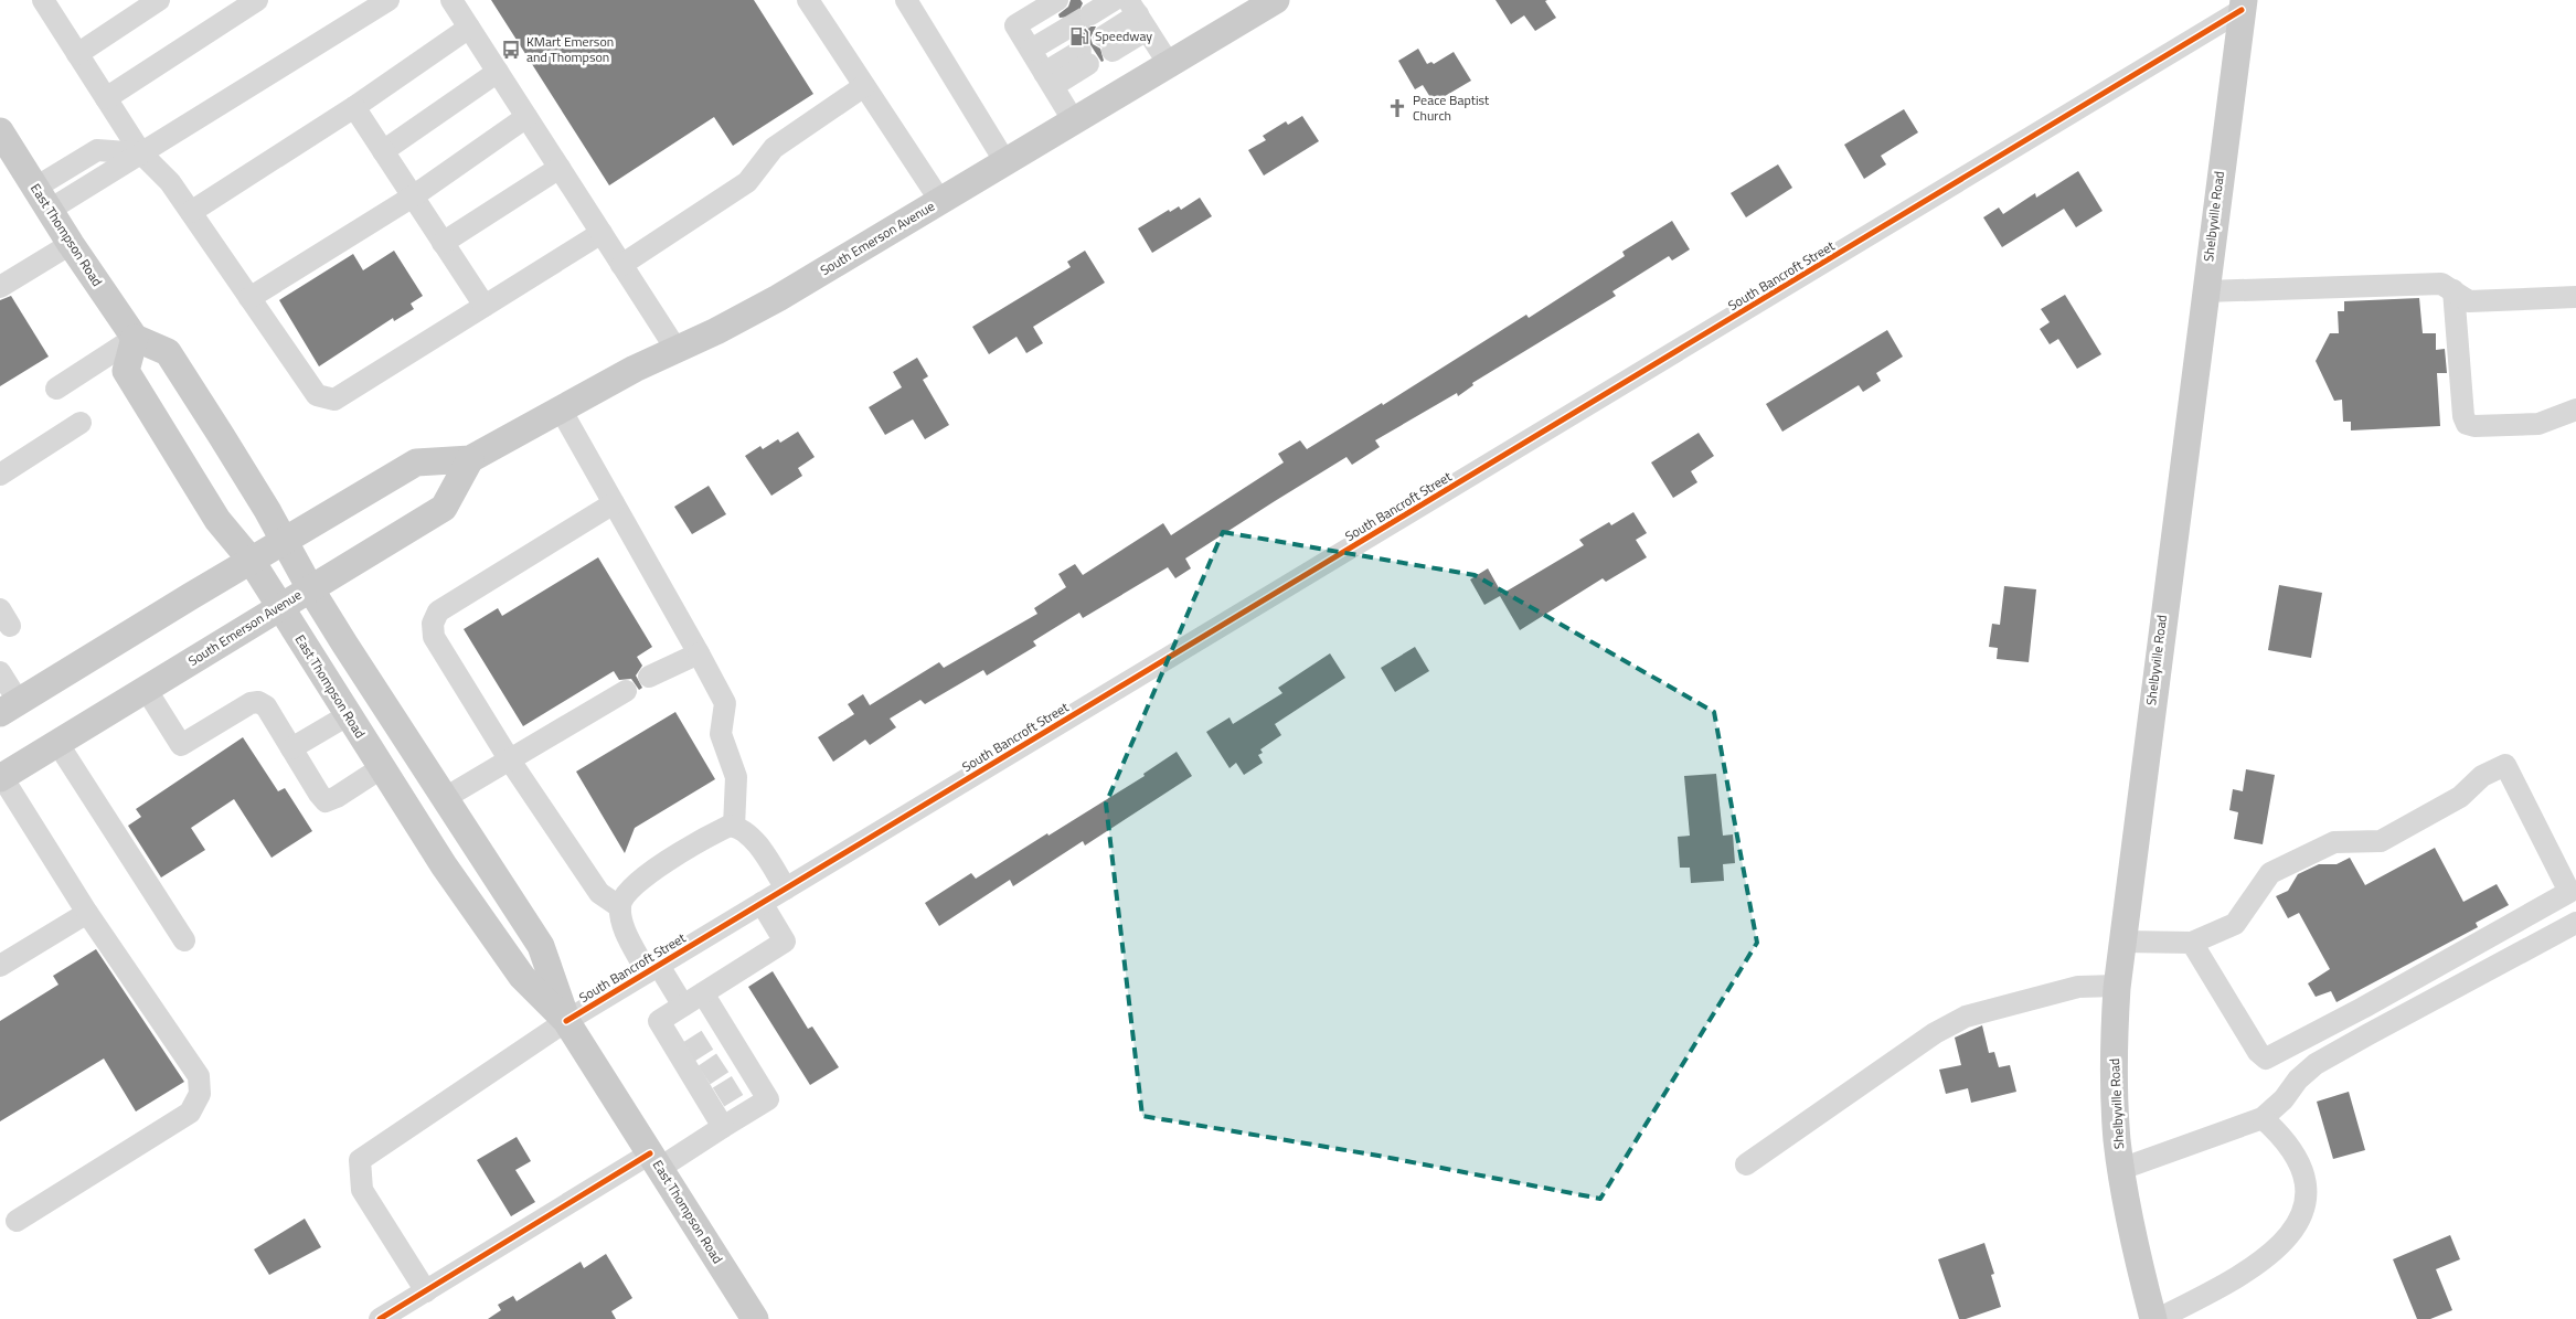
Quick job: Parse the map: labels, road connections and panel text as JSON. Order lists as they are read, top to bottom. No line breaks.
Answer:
{"streets":{"main road":["Shelbyville Road","East Thompson Road","South Emerson Avenue"],"street":["South Bancroft Street"]},"crossings":[["Shelbyville Road","South Bancroft Street"],["East Thompson Road","South Emerson Avenue"],["East Thompson Road","South Bancroft Street"]],"places":{"fuel station":["Speedway"],"bus stop":["KMart Emerson and Thompson"],"church":["Peace Baptist Church"]}}
